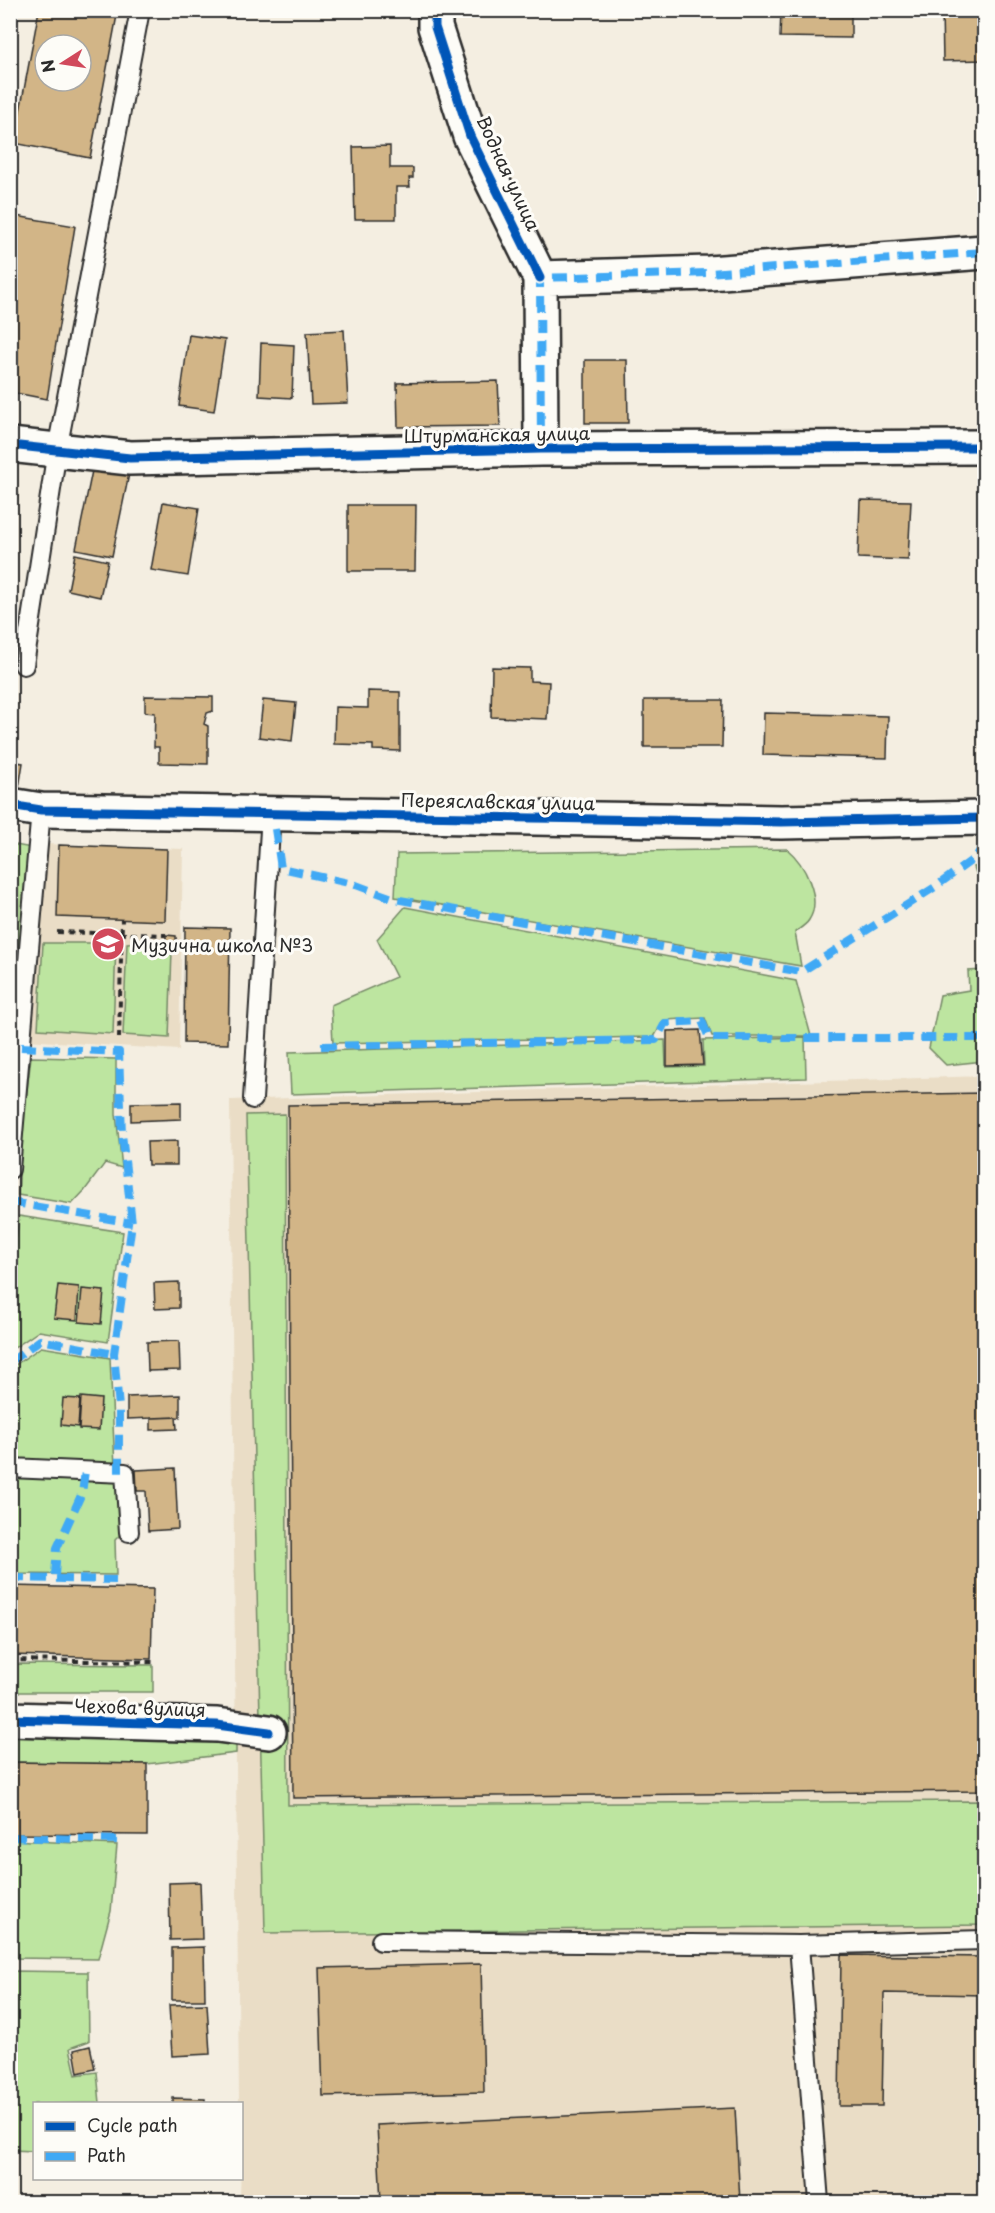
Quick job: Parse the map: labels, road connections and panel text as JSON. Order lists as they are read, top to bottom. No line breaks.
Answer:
{"streets":{"street":["Водная улица","Штурманская улица","Переяславская улица","Чехова вулиця"]},"crossings":[["Водная улица","Штурманская улица"]],"places":{"school or university":["Музична школа №3"]},"legend":["Cycle path","Path"],"north":"left"}
